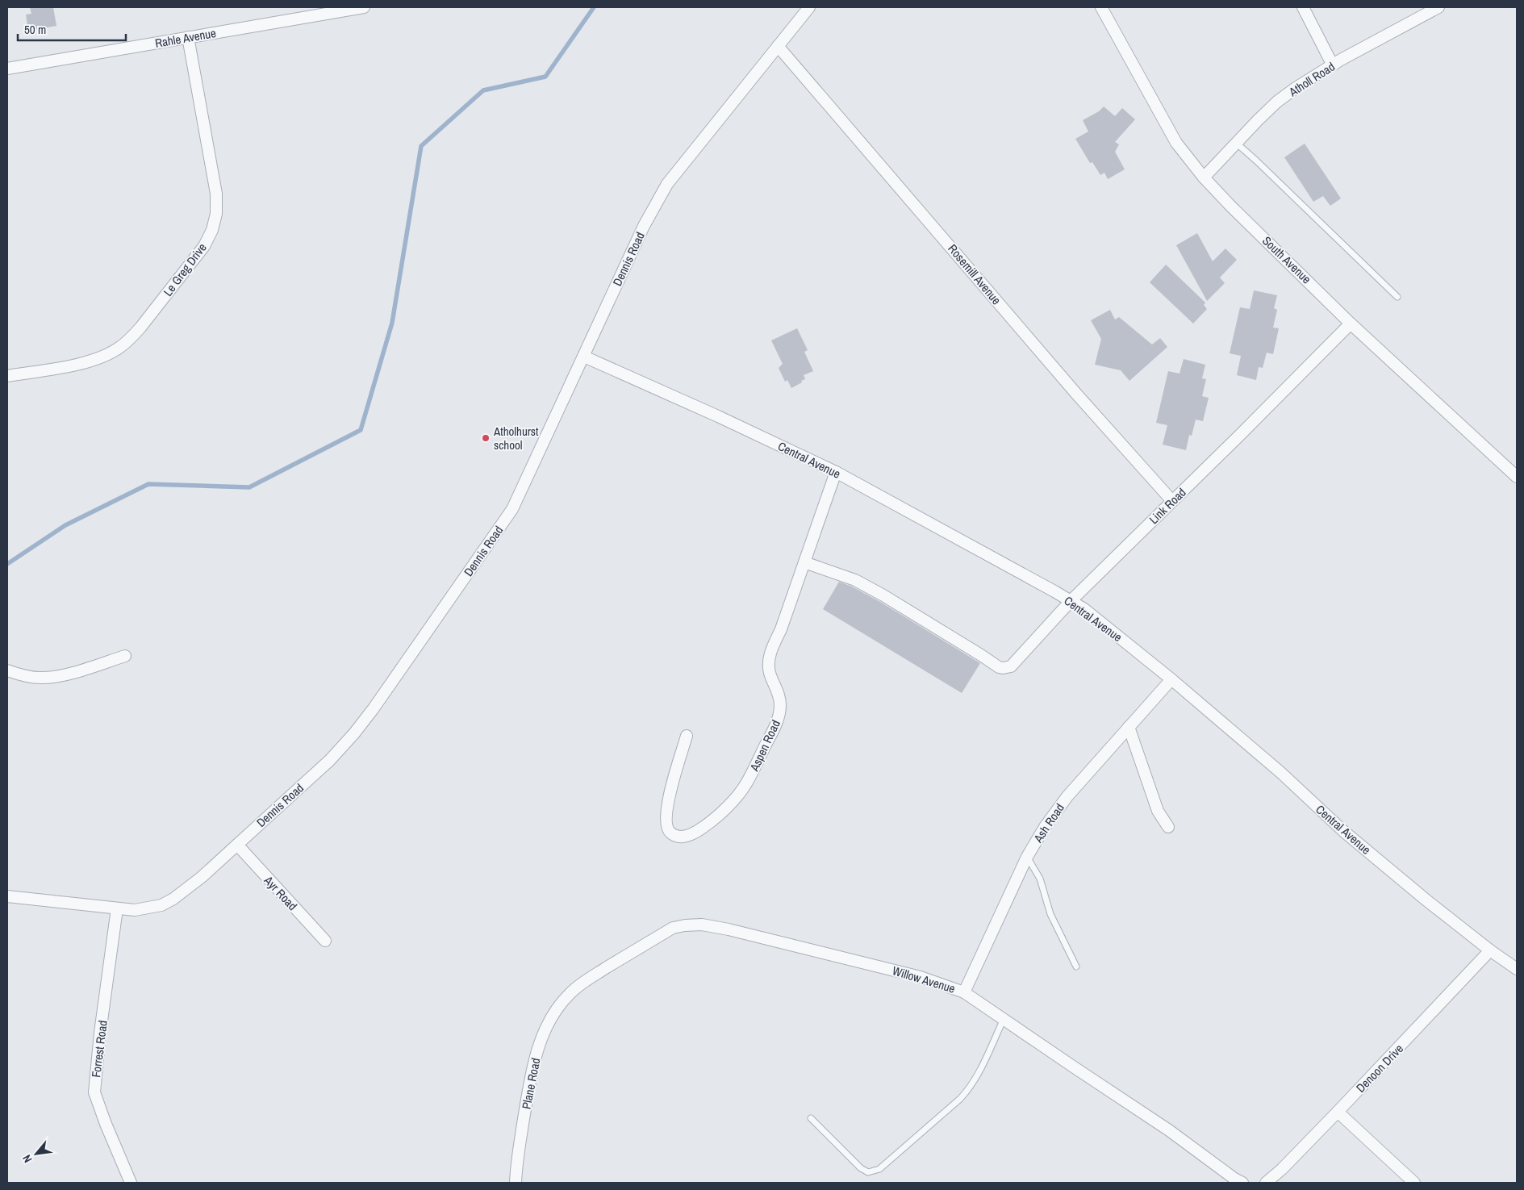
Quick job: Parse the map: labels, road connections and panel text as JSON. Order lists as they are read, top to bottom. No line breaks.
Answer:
{"streets":{"street":["Rahle Avenue","Atholl Road","Dennis Road","South Avenue","Le Greg Drive","Rosemill Avenue","Central Avenue","Link Road","Aspen Road","Ash Road","Ayr Road","Willow Avenue","Forrest Road","Denoon Drive","Plane Road"]},"crossings":[["Rahle Avenue","Le Greg Drive"],["Atholl Road","South Avenue"],["Dennis Road","Rosemill Avenue"],["Dennis Road","Central Avenue"],["Dennis Road","Ayr Road"],["Dennis Road","Forrest Road"],["South Avenue","Link Road"],["Rosemill Avenue","Link Road"],["Central Avenue","Link Road"],["Central Avenue","Aspen Road"],["Central Avenue","Ash Road"],["Central Avenue","Denoon Drive"],["Link Road","Aspen Road"],["Ash Road","Willow Avenue"],["Willow Avenue","Plane Road"]],"places":["Atholhurst school"],"scale_bar":"50 m","north":"bottom left"}
